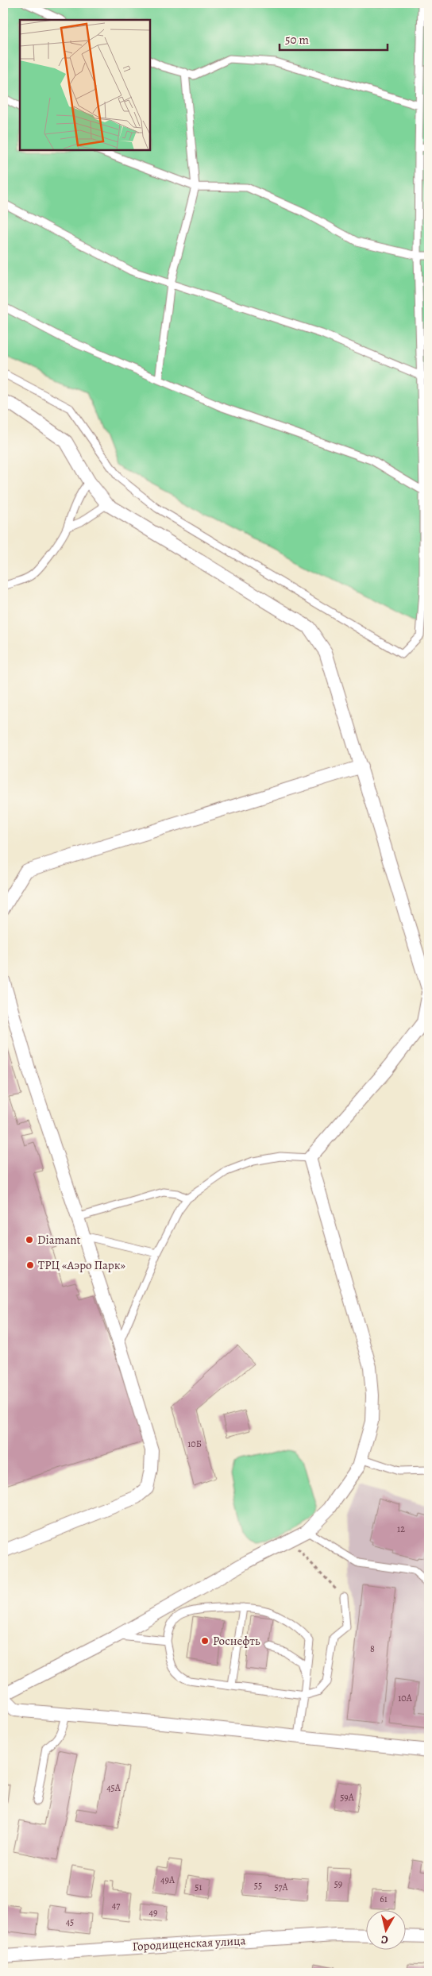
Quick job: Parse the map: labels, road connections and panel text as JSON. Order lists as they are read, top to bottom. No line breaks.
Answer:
{"streets":{"street":["Городищенская улица"]},"places":["Diamant","ТРЦ «Аэро Парк»","Роснефть"],"house_numbers":["10Б","12","8","10А","45А","59А","49А","59","55","51","57А","61","47","49","45"],"scale_bar":"50 m","north":"bottom"}
